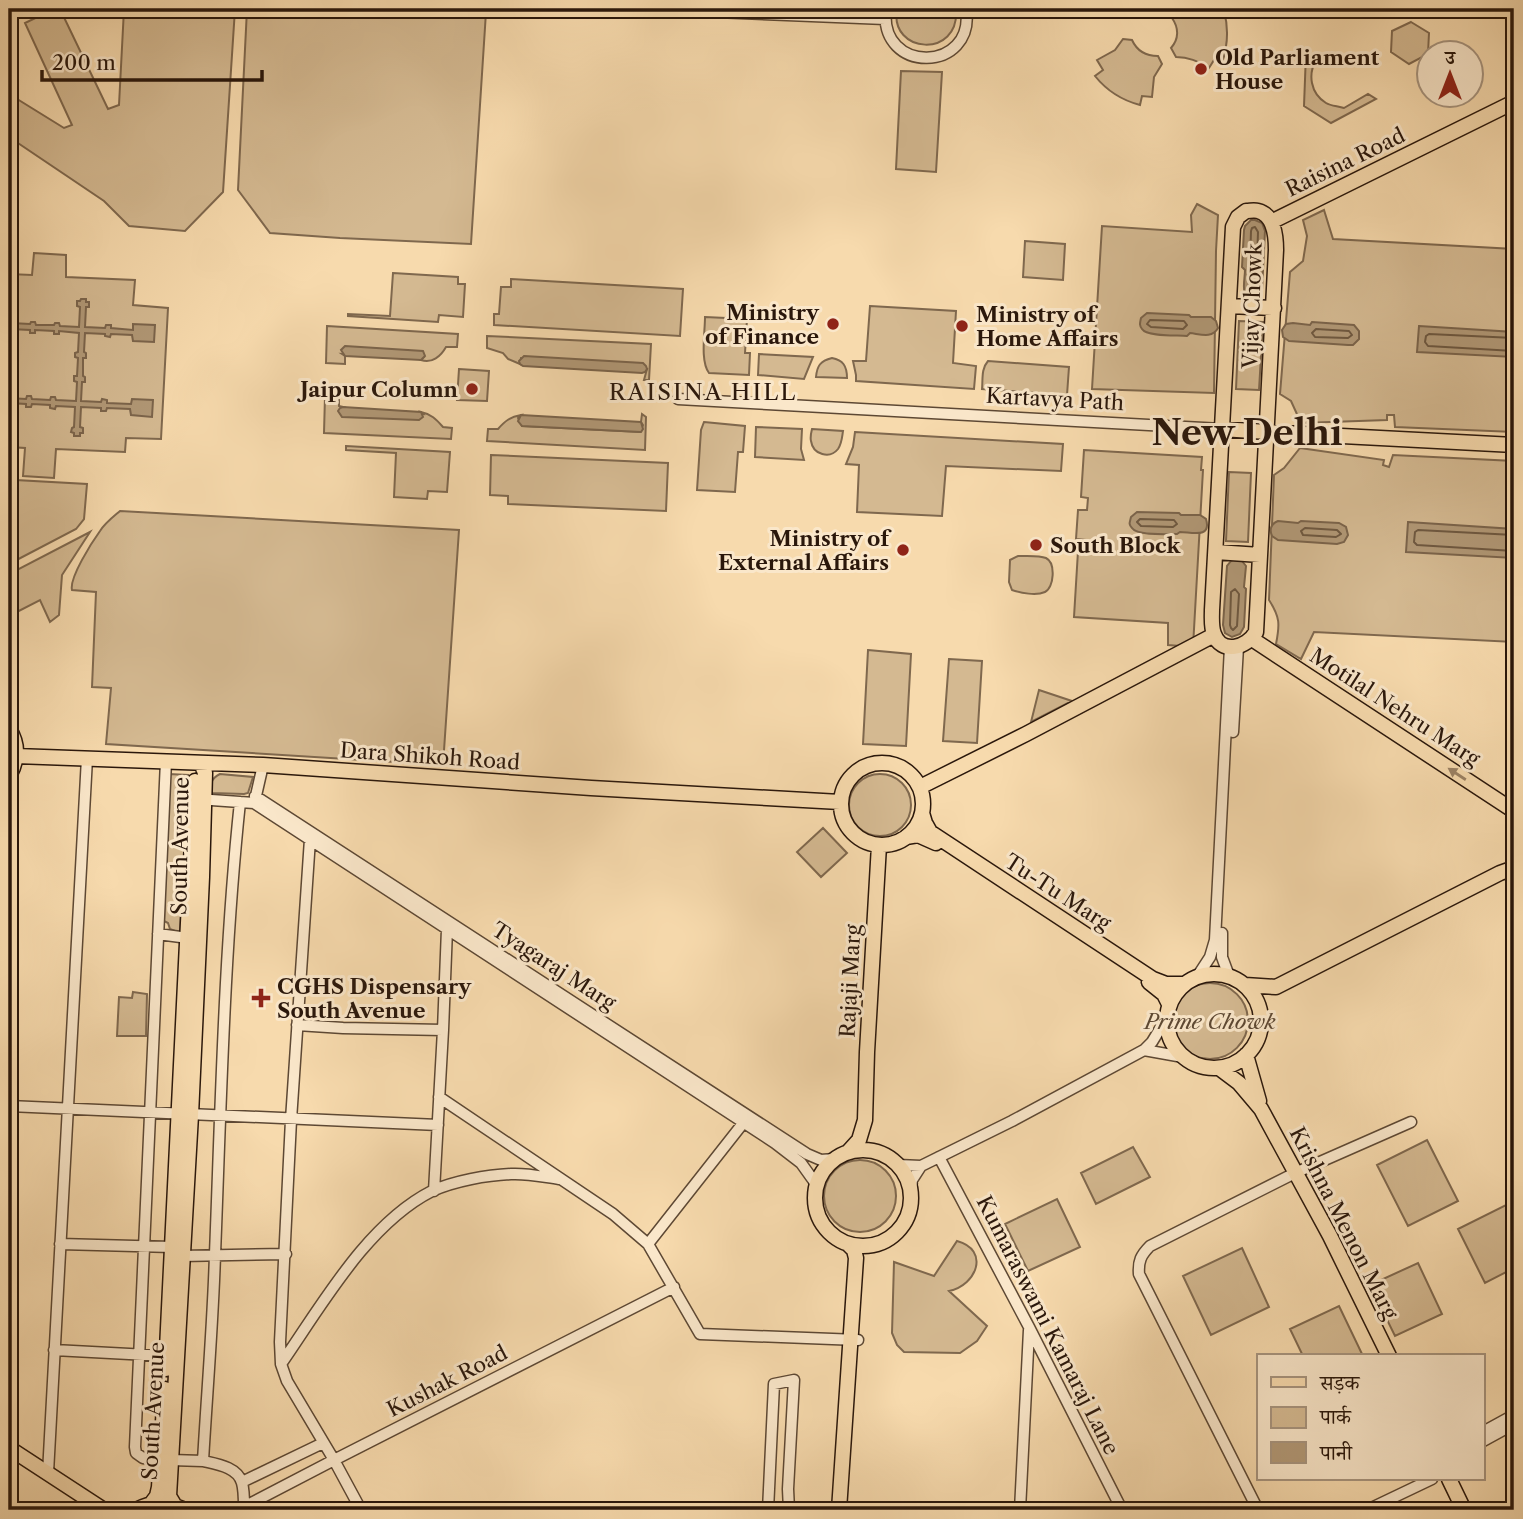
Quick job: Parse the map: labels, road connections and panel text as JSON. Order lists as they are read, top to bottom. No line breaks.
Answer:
{"streets":{"main road":["Raisina Road","Vijay Chowk","Kartavya Path","Motilal Nehru Marg","Dara Shikoh Road","South Avenue","Tu-Tu Marg","Rajaji Marg","Krishna Menon Marg"],"street":["Tyagaraj Marg","Kumaraswami Kamaraj Lane","Kushak Road"]},"crossings":[["Raisina Road","Vijay Chowk"],["Vijay Chowk","Kartavya Path"],["Vijay Chowk","Motilal Nehru Marg"],["Dara Shikoh Road","South Avenue"],["Dara Shikoh Road","Tu-Tu Marg"],["Dara Shikoh Road","Rajaji Marg"],["South Avenue","Tyagaraj Marg"],["Tu-Tu Marg","Rajaji Marg"],["Tu-Tu Marg","Krishna Menon Marg"],["Tyagaraj Marg","Rajaji Marg"]],"one_way":["Motilal Nehru Marg"],"districts":["RAISINA HILL","New Delhi"],"parks":["Prime Chowk"],"places":{"other":["Old Parliament House","Ministry of Finance","Ministry of Home Affairs","Jaipur Column","South Block","Ministry of External Affairs"],"health":["CGHS Dispensary South Avenue"]},"legend":["सड़क","पार्क","पानी"],"scale_bar":"200 m","north":"top"}
